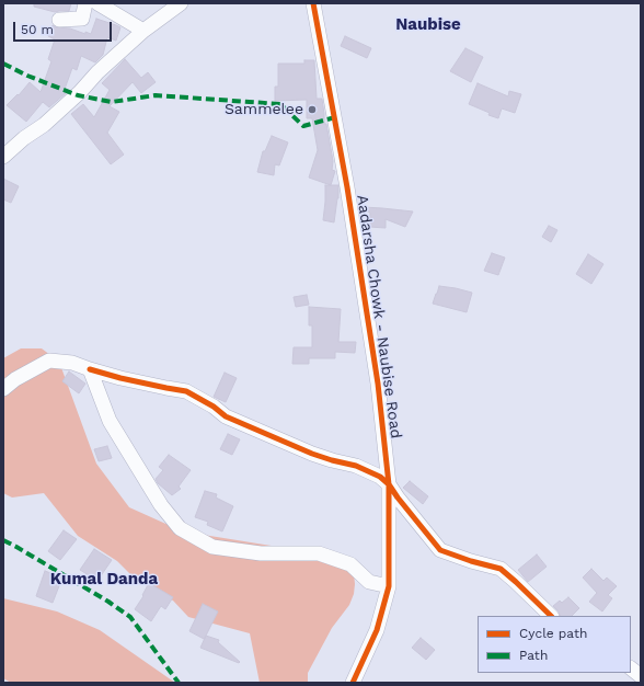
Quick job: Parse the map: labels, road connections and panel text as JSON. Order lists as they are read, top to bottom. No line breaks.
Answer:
{"streets":{"street":["Aadarsha Chowk - Naubise Road"]},"districts":["Naubise","Kumal Danda"],"places":["Sammelee"],"legend":["Cycle path","Path"],"scale_bar":"50 m"}
